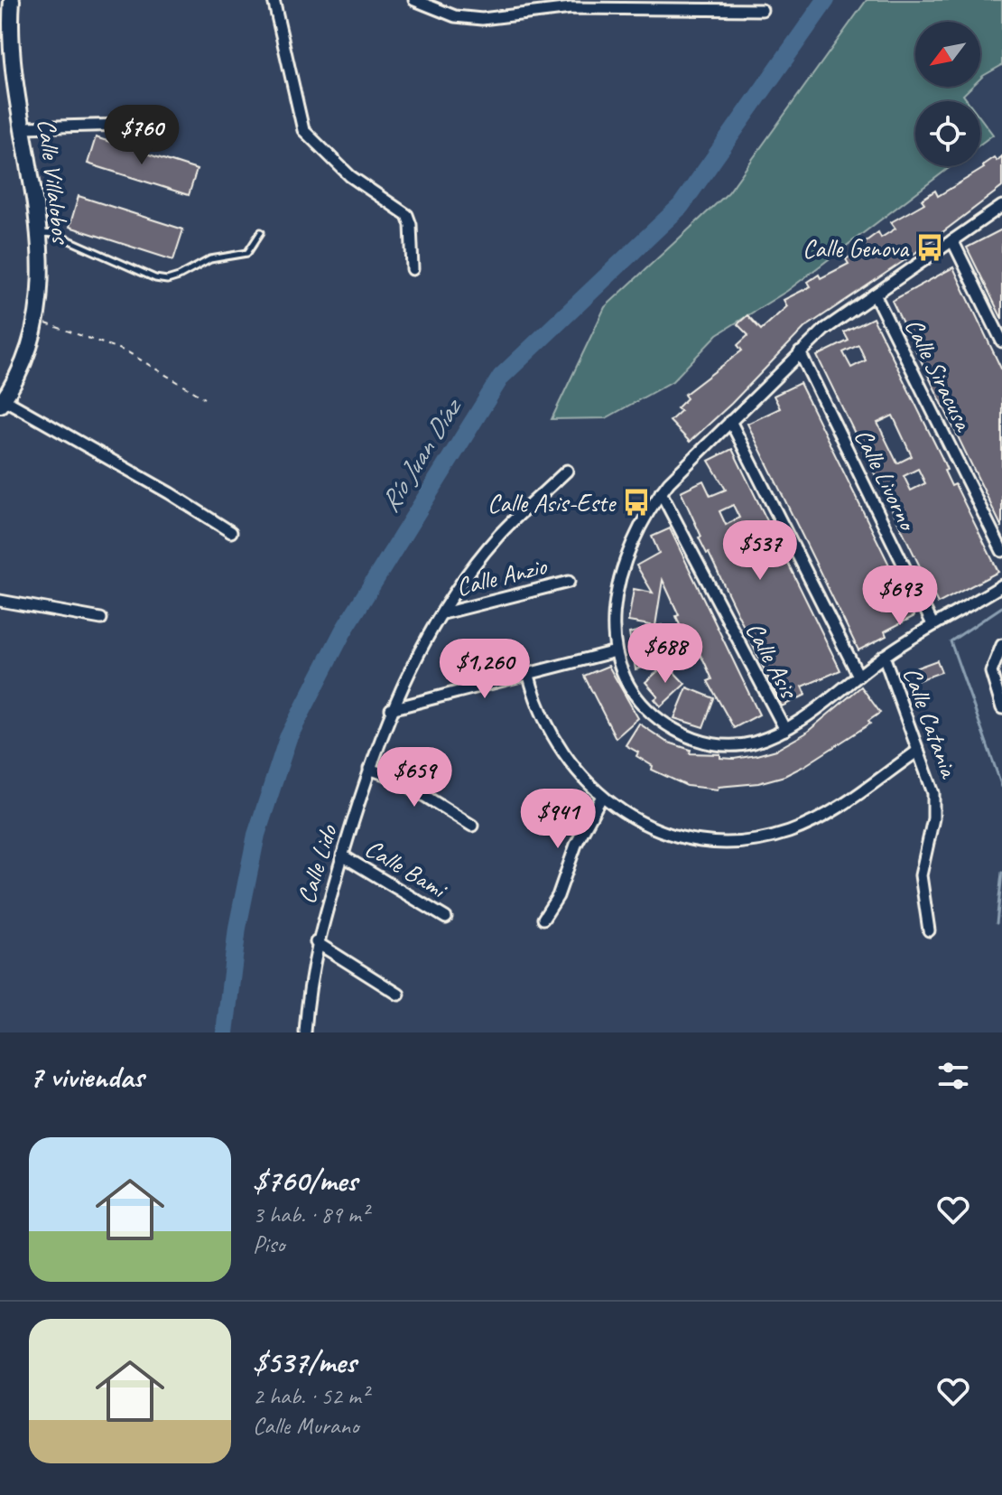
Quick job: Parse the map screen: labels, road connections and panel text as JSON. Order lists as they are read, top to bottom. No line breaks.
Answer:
{"streets":{"main road":["Calle Villalobos"],"street":["Calle Siracusa","Calle Livorno","Calle Anzio","Calle Asis","Calle Catania","Calle Lido","Calle Bami"]},"crossings":[["Calle Anzio","Calle Lido"],["Calle Lido","Calle Bami"]],"water":["Río Juan Díaz"],"places":{"bus stop":["Calle Genova","Calle Asis-Este"]},"north":"bottom left","page":{"price":["$760","$537","$693","$688","$1,260","$659","$941"],"heading":"7 viviendas","list":[{"name":"$760/mes","note":"3 hab. · 89 m² · Piso"},{"name":"$537/mes","note":"2 hab. · 52 m² · Calle Murano"}]}}
